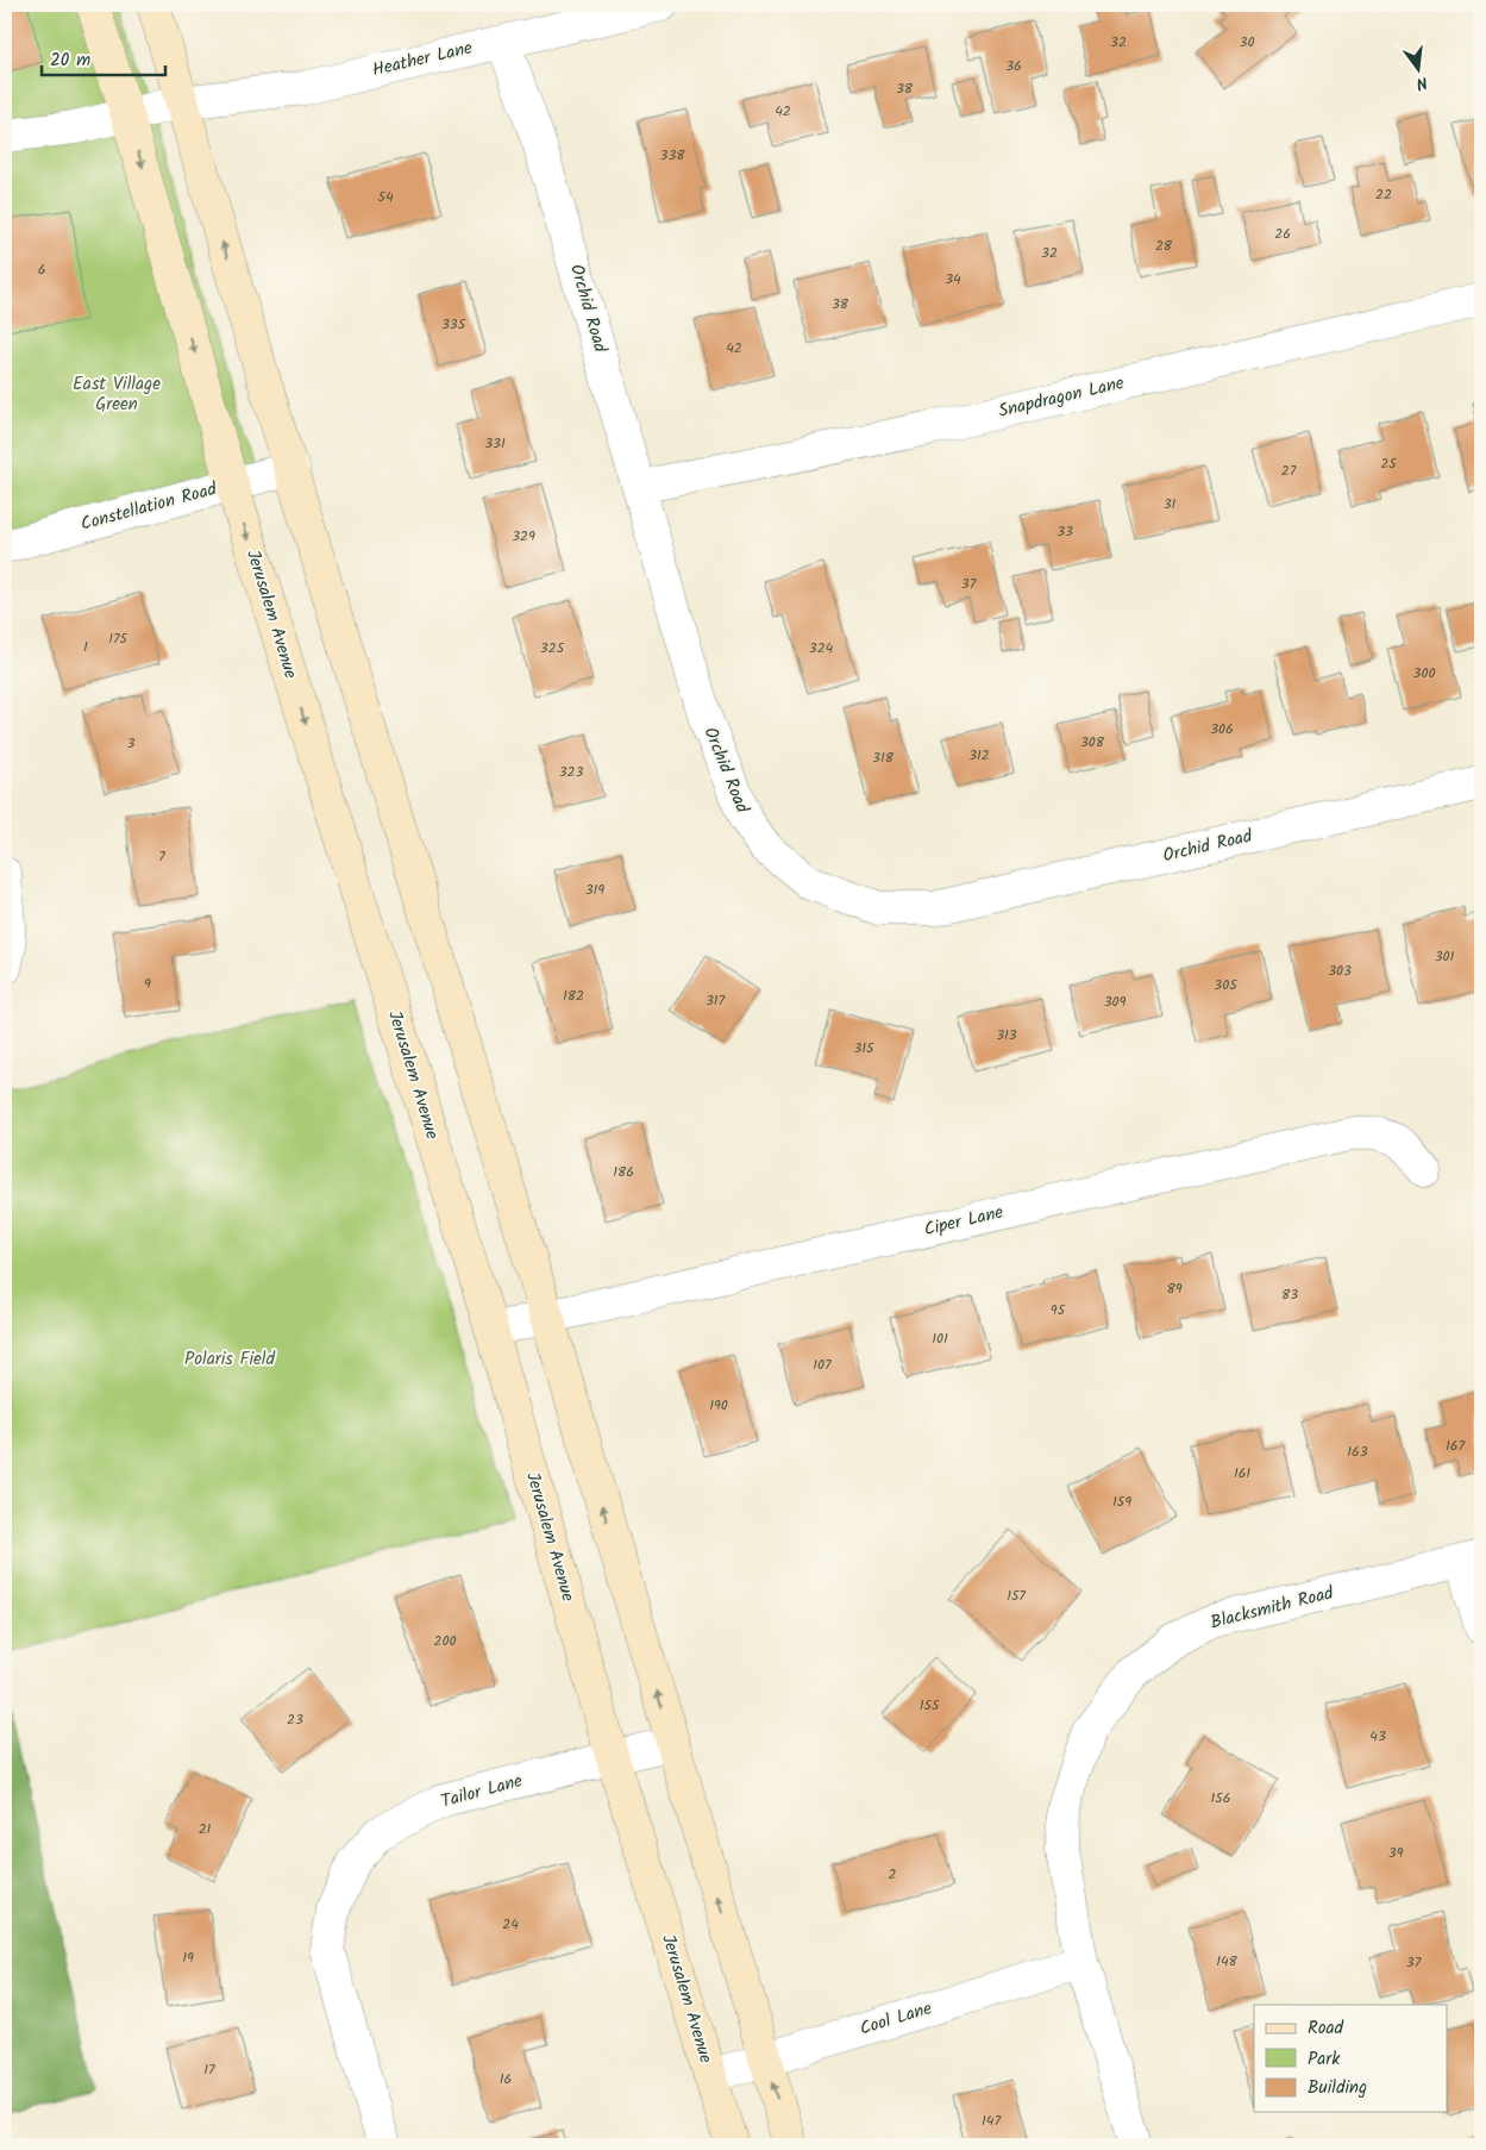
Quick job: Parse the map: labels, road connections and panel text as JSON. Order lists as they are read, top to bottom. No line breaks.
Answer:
{"streets":{"main road":["Jerusalem Avenue"],"street":["Heather Lane","Orchid Road","Snapdragon Lane","Constellation Road","Ciper Lane","Blacksmith Road","Tailor Lane","Cool Lane"]},"crossings":[["Heather Lane","Orchid Road"],["Orchid Road","Snapdragon Lane"],["Constellation Road","Jerusalem Avenue"],["Jerusalem Avenue","Ciper Lane"],["Jerusalem Avenue","Tailor Lane"],["Jerusalem Avenue","Cool Lane"],["Blacksmith Road","Cool Lane"]],"parks":["East Village Green","Polaris Field"],"house_numbers":["32","30","36","38","42","338","22","54","26","28","32","6","34","38","335","42","331","25","27","31","33","329","37","175","1","325","324","300","306","308","3","312","318","323","7","319","301","303","9","305","182","317","309","313","315","186","89","83","95","101","107","190","167","163","161","159","157","200","155","23","43","156","21","39","2","24","19","148","37","17","16","147"],"legend":["Road","Park","Building"],"scale_bar":"20 m","north":"bottom"}
